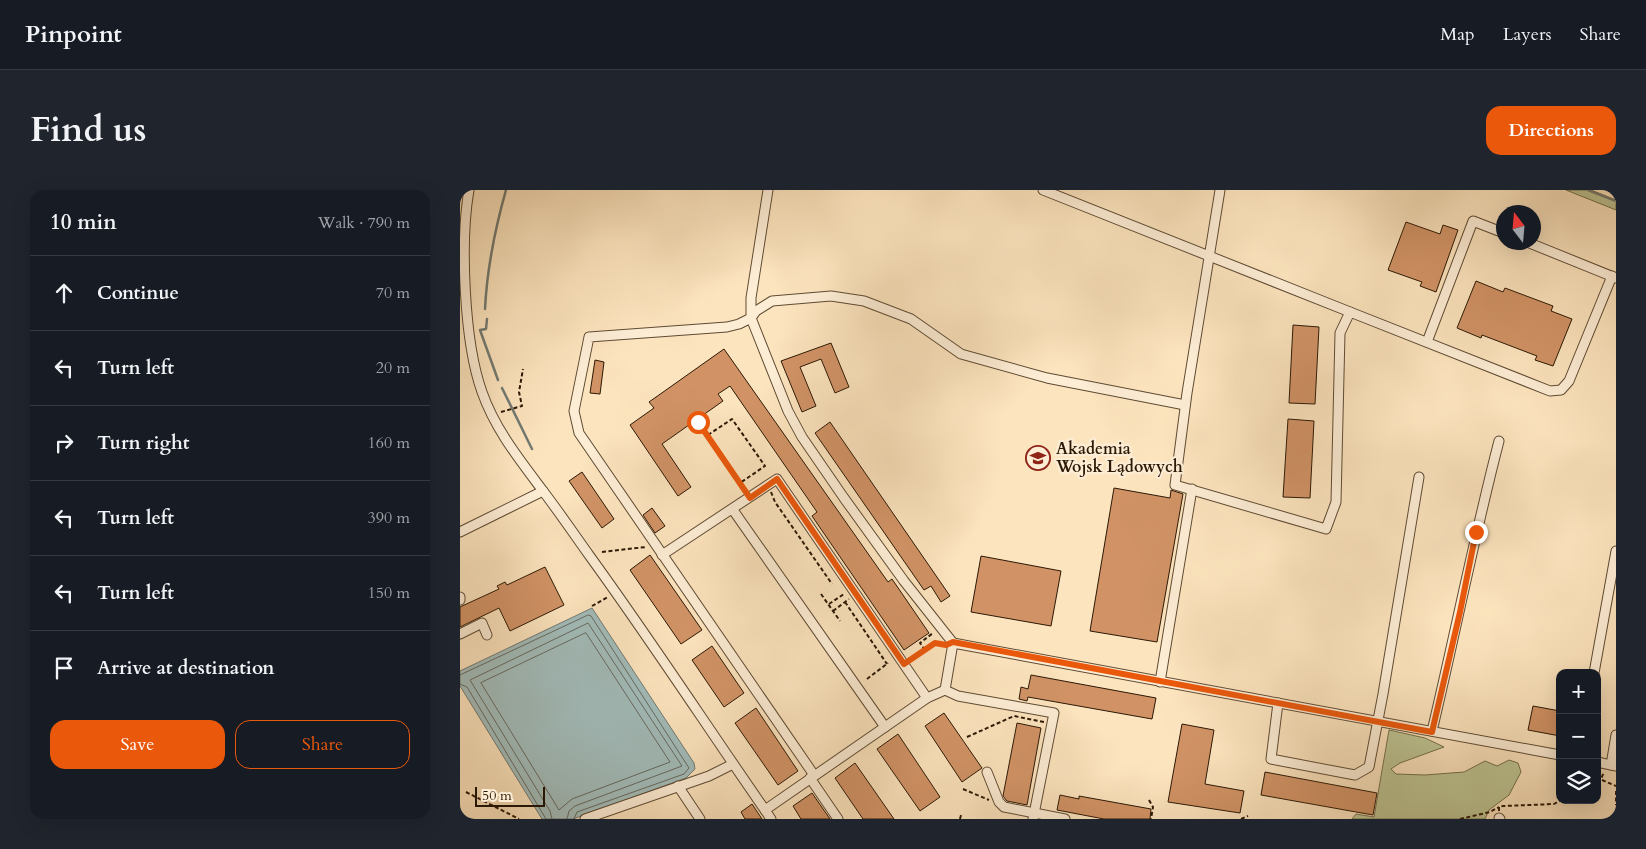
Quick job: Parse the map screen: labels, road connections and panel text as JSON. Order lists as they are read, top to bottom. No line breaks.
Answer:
{"places":{"school or university":["Akademia Wojsk Lądowych"]},"scale_bar":"50 m","north":"top","page":{"header":"Pinpoint","nav":["Map","Layers","Share"],"title":"Find us","buttons":["Directions",["Save","Share"]],"heading":["10 min","Walk · 790 m"],"list":[["Continue","70 m"],["Turn left","20 m"],["Turn right","160 m"],["Turn left","390 m"],["Turn left","150 m"],"Arrive at destination"],"map_buttons":["+","−"],"scale":"50 m"}}
